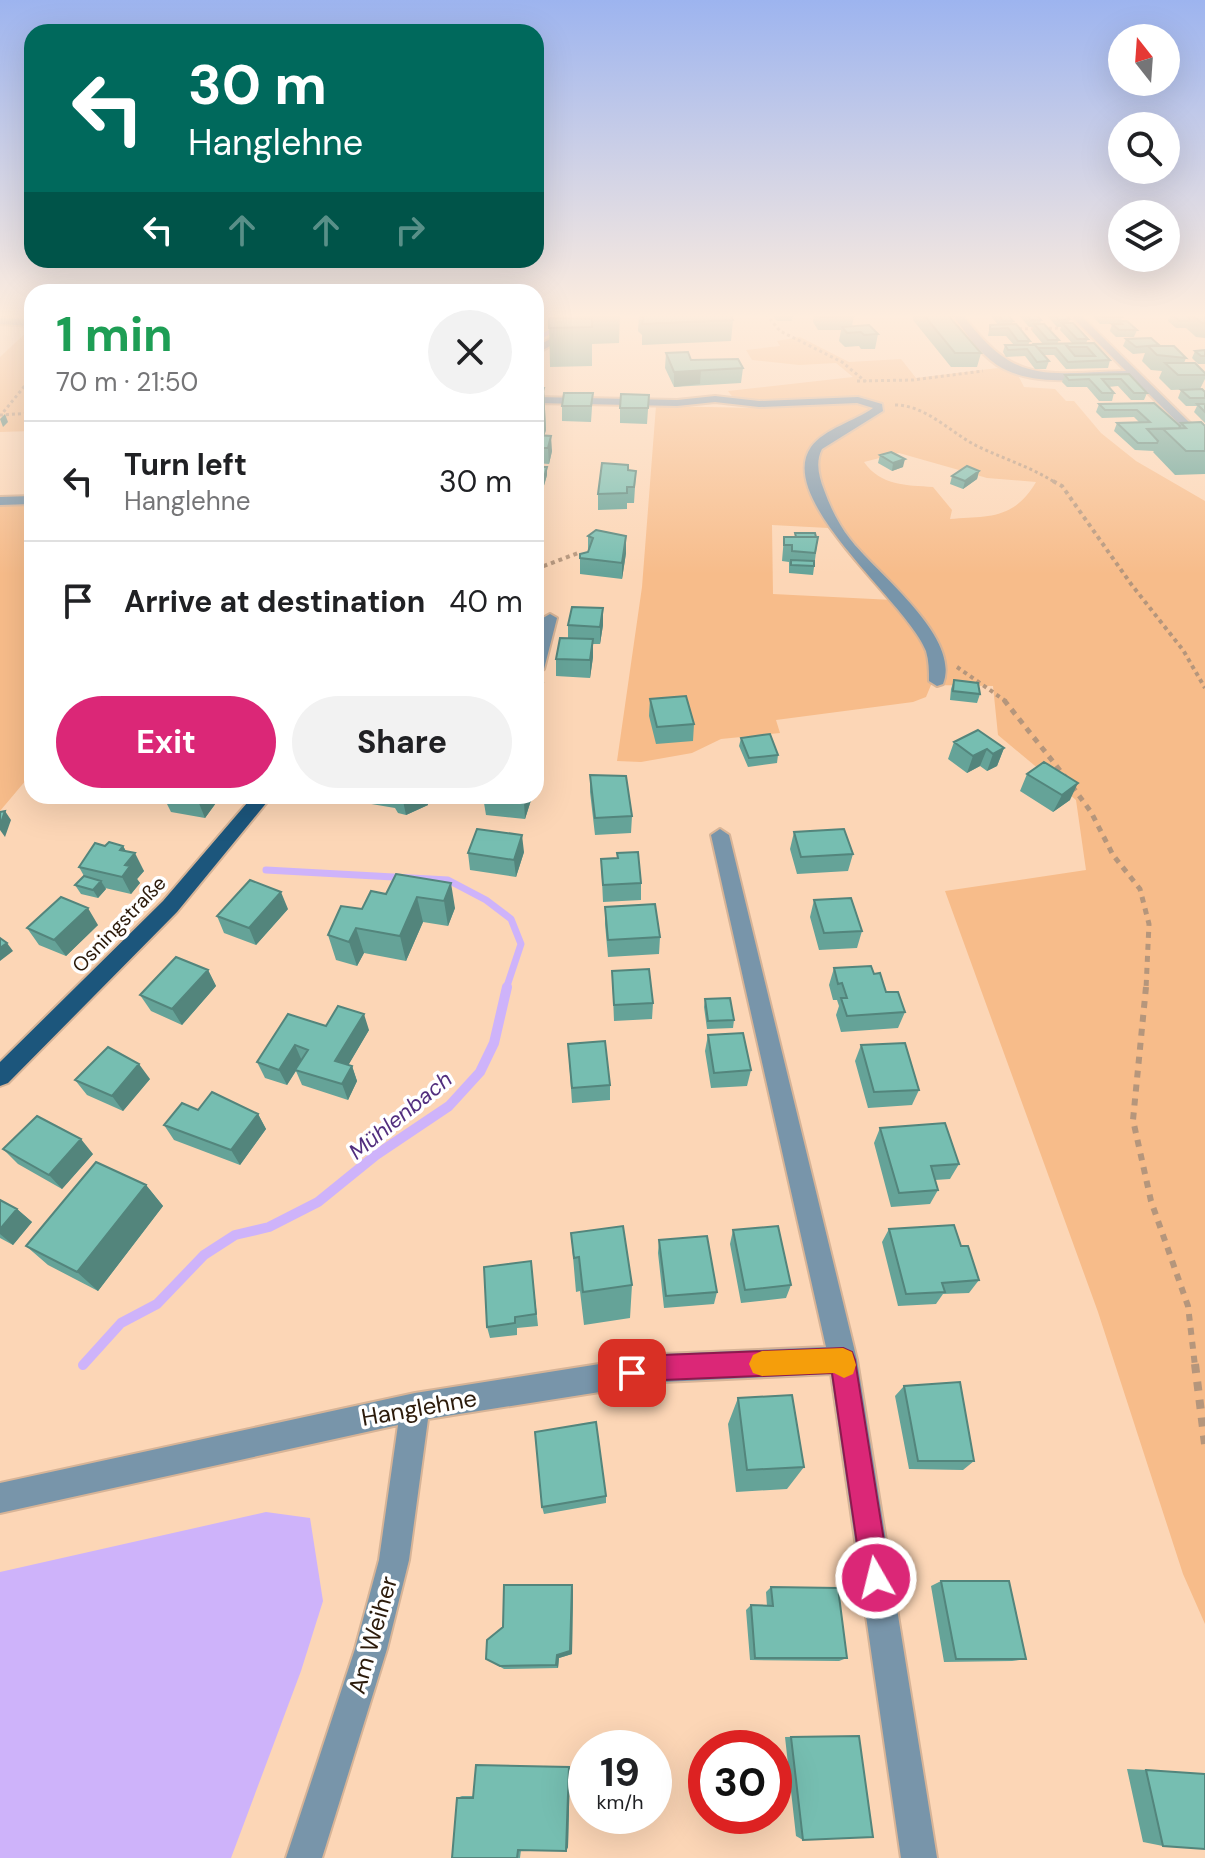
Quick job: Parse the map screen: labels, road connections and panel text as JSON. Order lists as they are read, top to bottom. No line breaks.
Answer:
{"streets":{"main road":["Osningstraße"],"street":["Hanglehne","Am Weiher"]},"crossings":[["Hanglehne","Am Weiher"]],"water":["Mühlenbach"],"north":"top","page":{"turn":["30 m","Hanglehne"],"heading":["1 min","70 m · 21:50"],"list":[{"name":"Turn left","note":"Hanglehne","value":"30 m"},{"name":"Arrive at destination","value":"40 m"}],"buttons":["Exit","Share"],"speed":"19 km/h","limit":"30"}}
